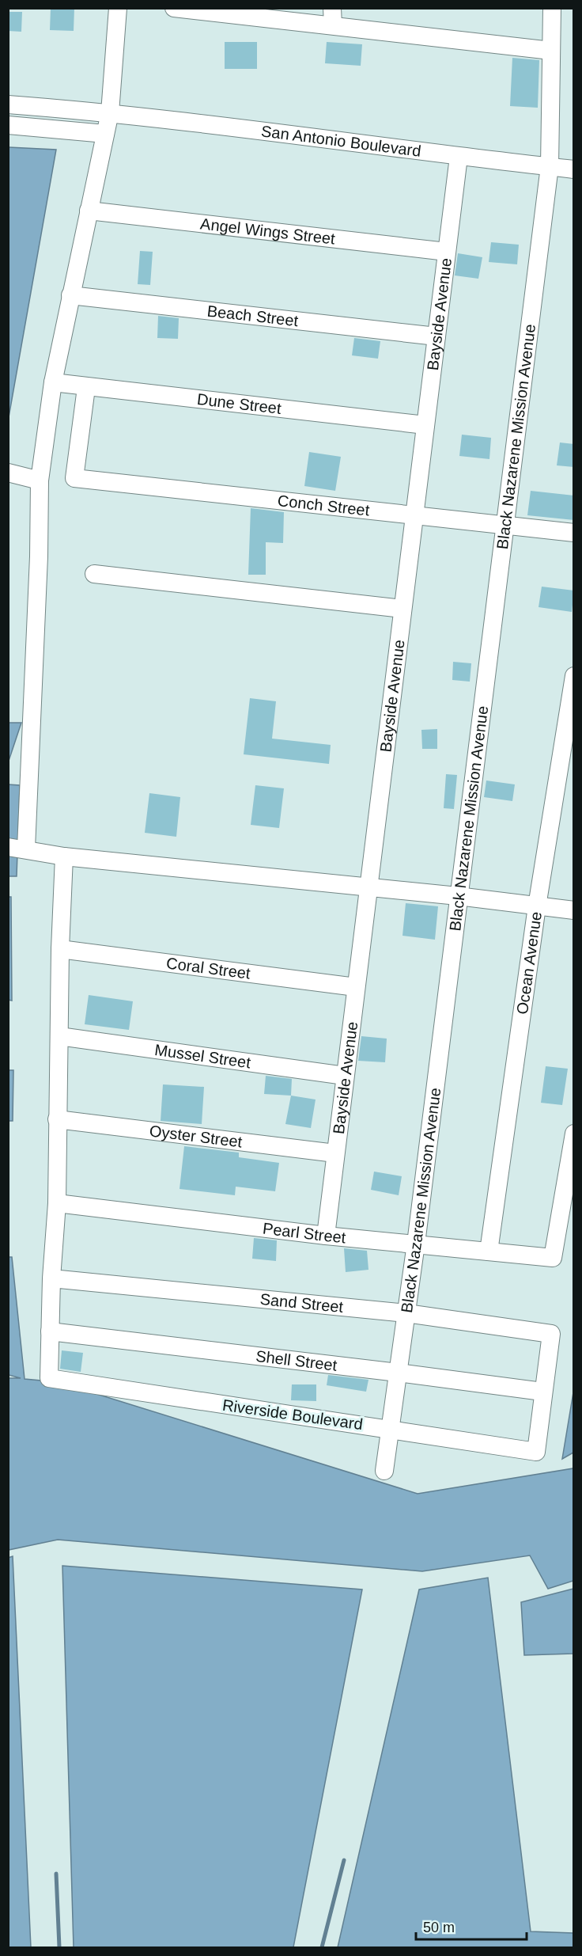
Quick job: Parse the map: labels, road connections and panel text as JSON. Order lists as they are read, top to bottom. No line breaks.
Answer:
{"streets":{"street":["San Antonio Boulevard","Angel Wings Street","Bayside Avenue","Beach Street","Dune Street","Black Nazarene Mission Avenue","Conch Street","Ocean Avenue","Coral Street","Mussel Street","Oyster Street","Pearl Street","Sand Street","Shell Street","Riverside Boulevard"]},"crossings":[["San Antonio Boulevard","Bayside Avenue"],["San Antonio Boulevard","Black Nazarene Mission Avenue"],["Angel Wings Street","Bayside Avenue"],["Bayside Avenue","Beach Street"],["Bayside Avenue","Dune Street"],["Bayside Avenue","Conch Street"],["Bayside Avenue","Coral Street"],["Bayside Avenue","Mussel Street"],["Bayside Avenue","Oyster Street"],["Bayside Avenue","Pearl Street"],["Dune Street","Conch Street"],["Black Nazarene Mission Avenue","Conch Street"],["Black Nazarene Mission Avenue","Pearl Street"],["Black Nazarene Mission Avenue","Sand Street"],["Black Nazarene Mission Avenue","Shell Street"],["Black Nazarene Mission Avenue","Riverside Boulevard"],["Ocean Avenue","Pearl Street"],["Sand Street","Shell Street"],["Sand Street","Riverside Boulevard"],["Shell Street","Riverside Boulevard"]],"scale_bar":"50 m"}
